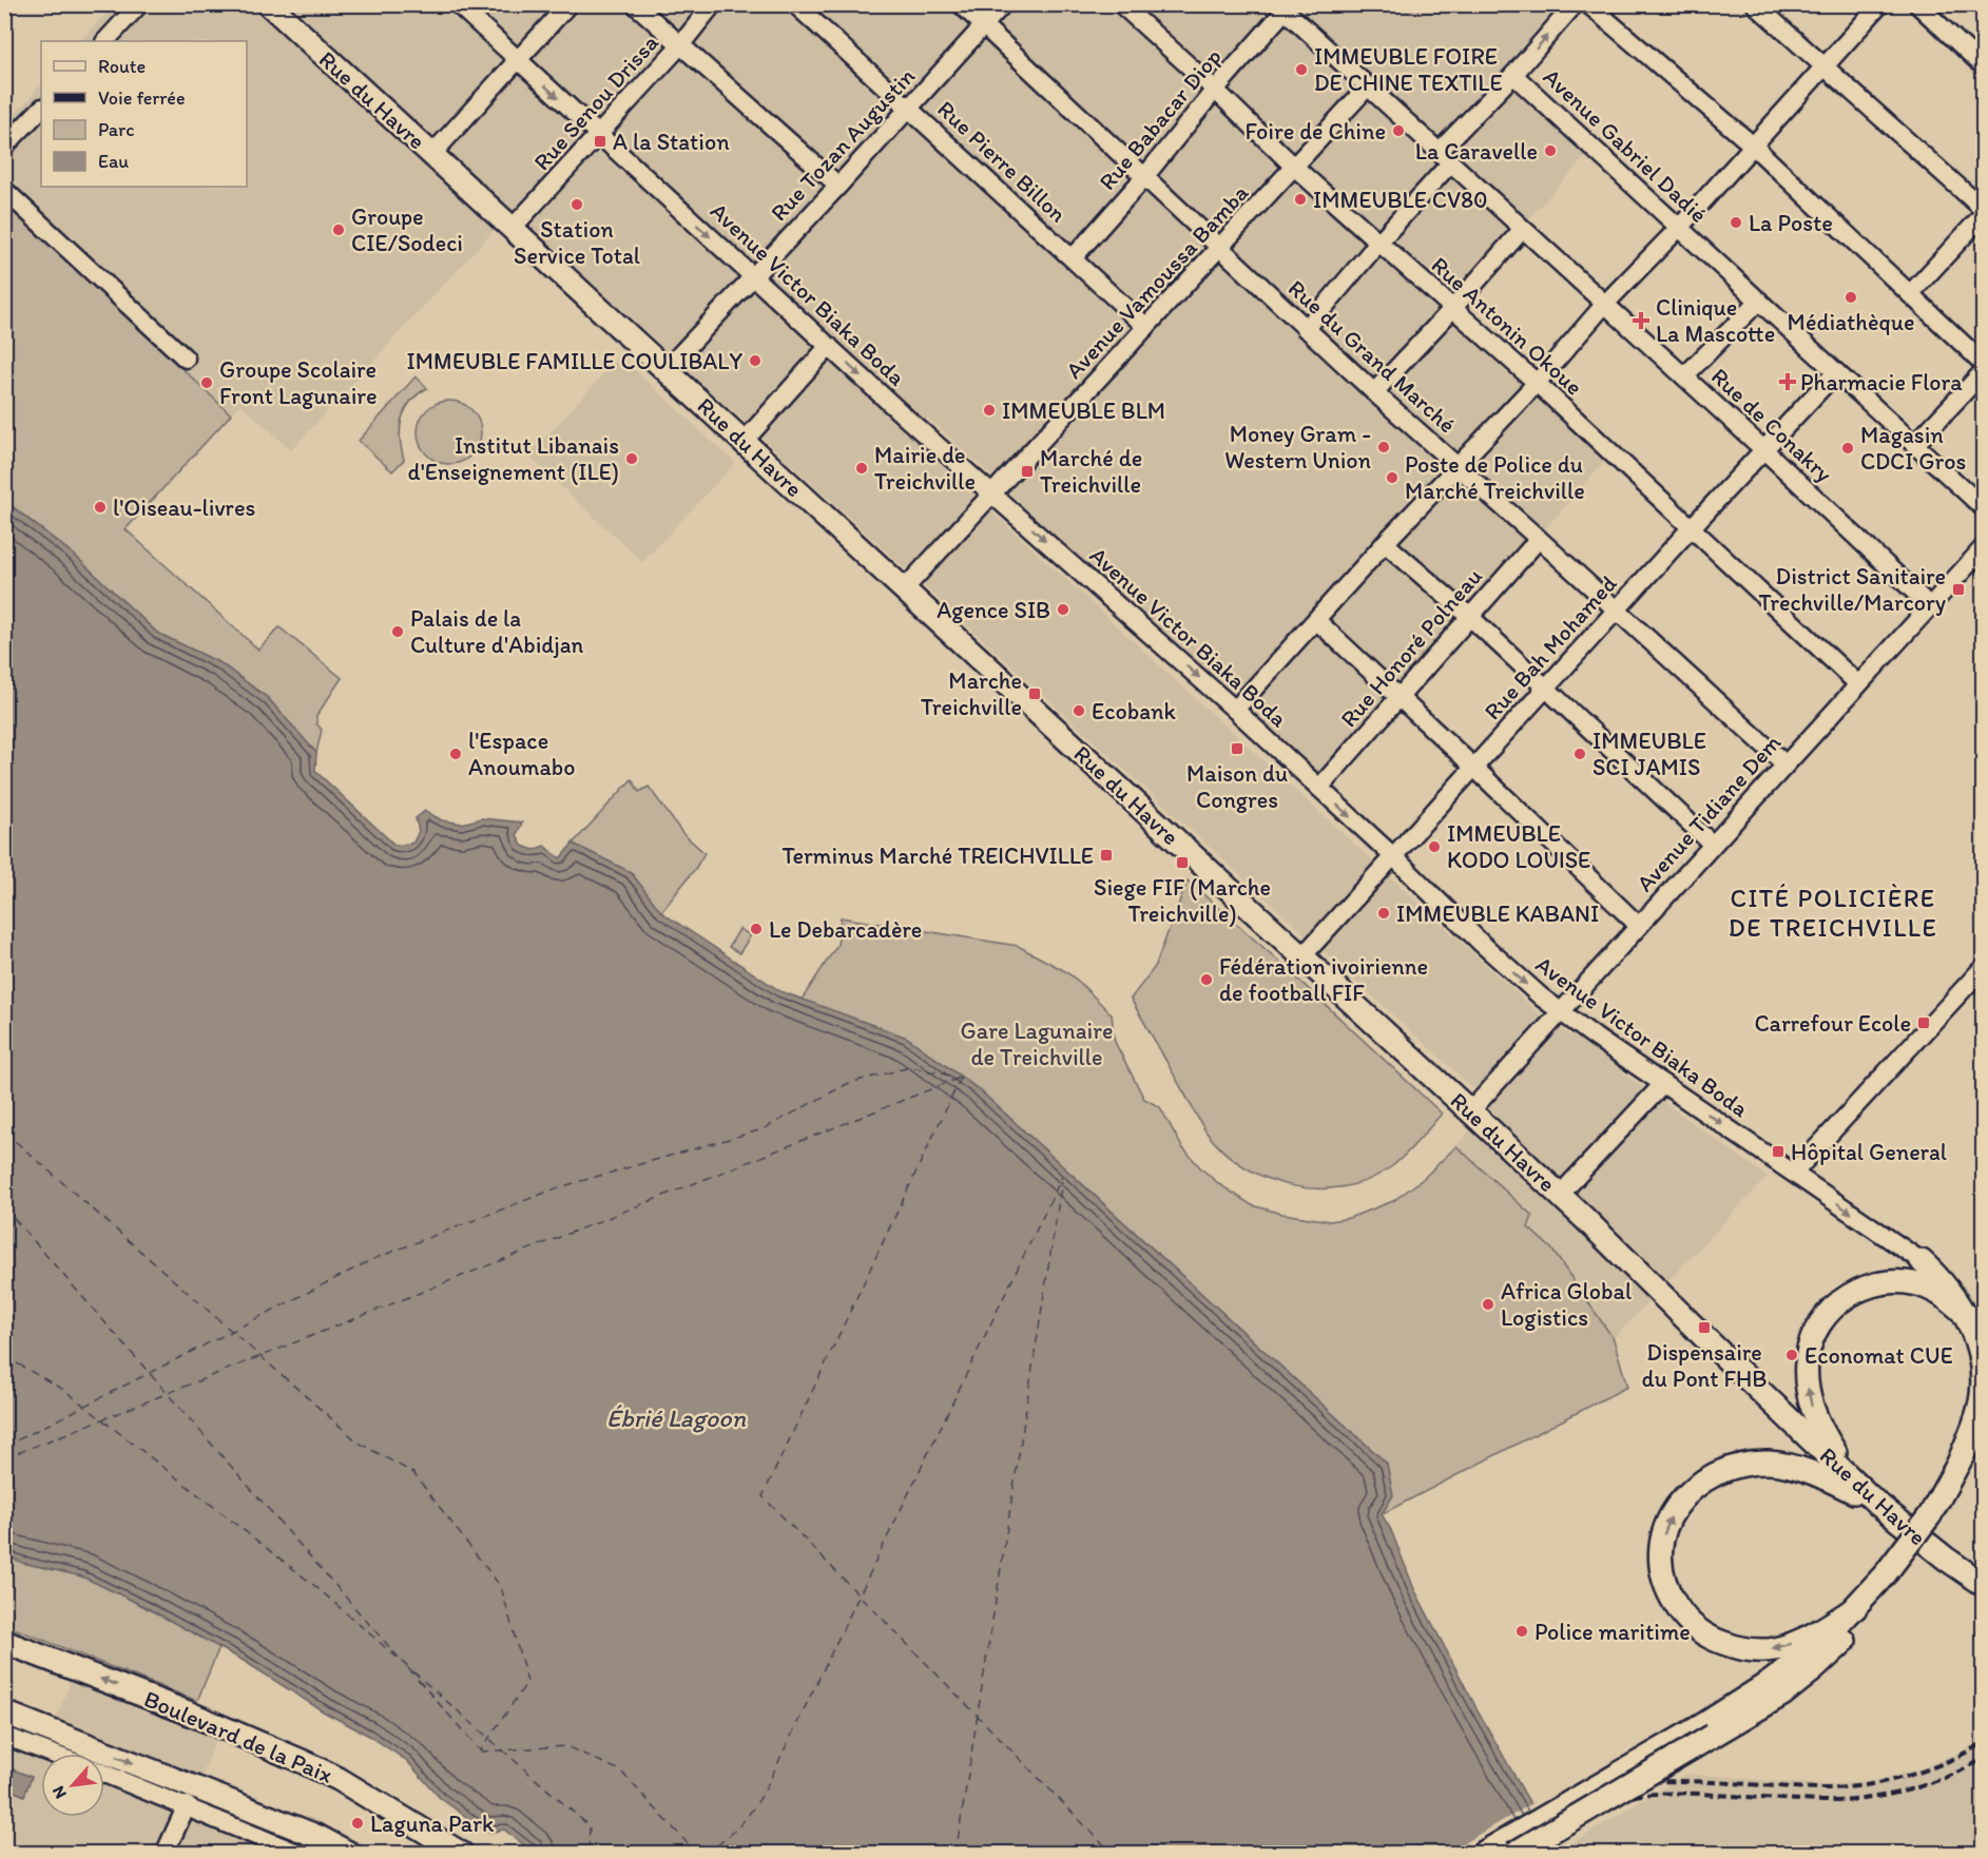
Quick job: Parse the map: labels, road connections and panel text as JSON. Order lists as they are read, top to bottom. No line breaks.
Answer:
{"streets":{"main road":["Rue du Havre","Boulevard de la Paix"],"street":["Rue Senou Drissa","Rue Babacar Diop","Rue Tozan Augustin","Avenue Gabriel Dadié","Rue Pierre Billon","Avenue Vamoussa Bamba","Avenue Victor Biaka Boda","Rue Antonin Okoue","Rue du Grand Marché","Rue de Conakry","Rue Honoré Polneau","Rue Bah Mohamed","Avenue Tidiane Dem"]},"crossings":[["Rue du Havre","Rue Senou Drissa"],["Rue du Havre","Rue Tozan Augustin"],["Rue du Havre","Avenue Vamoussa Bamba"],["Rue du Havre","Rue Bah Mohamed"],["Rue du Havre","Avenue Tidiane Dem"],["Rue Senou Drissa","Avenue Victor Biaka Boda"],["Rue Babacar Diop","Rue Pierre Billon"],["Rue Babacar Diop","Rue Antonin Okoue"],["Rue Babacar Diop","Rue du Grand Marché"],["Rue Babacar Diop","Rue de Conakry"],["Rue Tozan Augustin","Rue Pierre Billon"],["Rue Tozan Augustin","Avenue Victor Biaka Boda"],["Rue Tozan Augustin","Rue du Grand Marché"],["Avenue Gabriel Dadié","Rue Bah Mohamed"],["Rue Pierre Billon","Avenue Vamoussa Bamba"],["Avenue Vamoussa Bamba","Avenue Victor Biaka Boda"],["Avenue Vamoussa Bamba","Rue Antonin Okoue"],["Avenue Vamoussa Bamba","Rue du Grand Marché"],["Avenue Vamoussa Bamba","Rue de Conakry"],["Avenue Victor Biaka Boda","Rue Honoré Polneau"],["Avenue Victor Biaka Boda","Rue Bah Mohamed"],["Avenue Victor Biaka Boda","Avenue Tidiane Dem"],["Rue Antonin Okoue","Rue Bah Mohamed"],["Rue Antonin Okoue","Avenue Tidiane Dem"],["Rue du Grand Marché","Rue Honoré Polneau"],["Rue du Grand Marché","Rue Bah Mohamed"],["Rue du Grand Marché","Avenue Tidiane Dem"],["Rue de Conakry","Rue Bah Mohamed"],["Rue de Conakry","Avenue Tidiane Dem"]],"districts":["CITÉ POLICIÈRE DE TREICHVILLE"],"water":["Ébrié Lagoon"],"parks":["Gare Lagunaire de Treichville"],"places":{"other":["IMMEUBLE FOIRE DE CHINE TEXTILE","Foire de Chine","La Caravelle","IMMEUBLE CV80","Station Service Total","La Poste","Groupe CIE/Sodeci","Médiathèque","IMMEUBLE FAMILLE COULIBALY","Groupe Scolaire Front Lagunaire","IMMEUBLE BLM","Money Gram - Western Union","Magasin CDCI Gros","Institut Libanais d'Enseignement (ILE)","Mairie de Treichville","Poste de Police du Marché Treichville","l'Oiseau-livres","Agence SIB","Palais de la Culture d'Abidjan","Ecobank","l'Espace Anoumabo","IMMEUBLE SCI JAMIS","IMMEUBLE KODO LOUISE","IMMEUBLE KABANI","Le Debarcadère","Fédération ivoirienne de football FIF","Africa Global Logistics","Economat CUE","Police maritime","Laguna Park"],"transit":["A la Station","Marché de Treichville","District Sanitaire Trechville/Marcory","Marche Treichville","Maison du Congres","Terminus Marché TREICHVILLE","Siege FIF (Marche Treichville)","Carrefour Ecole","Hôpital General","Dispensaire du Pont FHB"],"health":["Clinique La Mascotte","Pharmacie Flora"]},"legend":["Route","Voie ferrée","Parc","Eau"],"north":"bottom left"}
